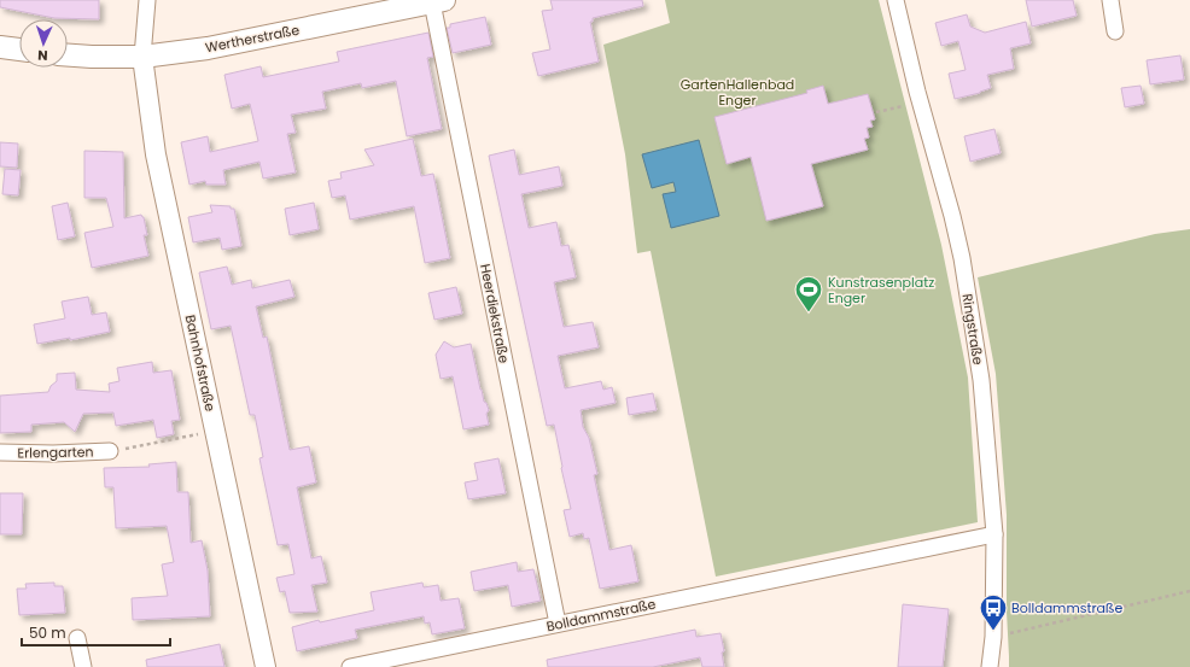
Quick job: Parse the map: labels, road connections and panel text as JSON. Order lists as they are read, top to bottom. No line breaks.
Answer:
{"streets":{"main road":["Wertherstraße"],"street":["Heerdiekstraße","Ringstraße","Bahnhofstraße","Erlengarten","Bolldammstraße"]},"crossings":[["Wertherstraße","Heerdiekstraße"],["Wertherstraße","Bahnhofstraße"],["Heerdiekstraße","Bolldammstraße"],["Ringstraße","Bolldammstraße"]],"parks":["GartenHallenbad Enger"],"places":{"sports":["Kunstrasenplatz Enger"],"bus stop":["Bolldammstraße"]},"scale_bar":"50 m","north":"bottom"}
